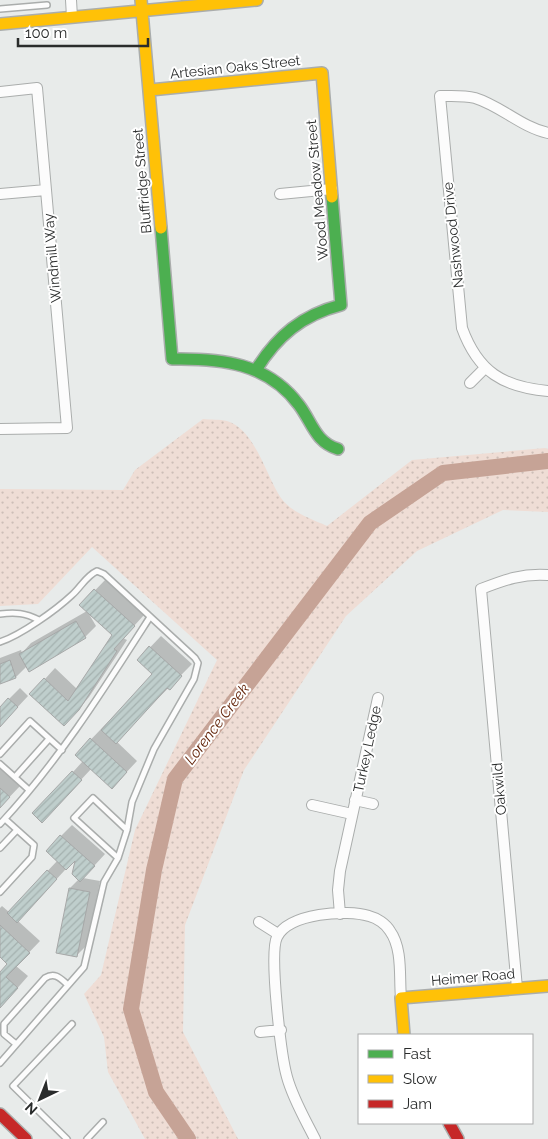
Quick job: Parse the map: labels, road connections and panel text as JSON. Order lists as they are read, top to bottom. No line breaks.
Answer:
{"streets":{"street":["Artesian Oaks Street","Bluffridge Street","Wood Meadow Street","Nashwood Drive","Windmill Way","Turkey Ledge","Oakwild","Heimer Road"]},"crossings":[["Artesian Oaks Street","Bluffridge Street"],["Artesian Oaks Street","Wood Meadow Street"],["Bluffridge Street","Wood Meadow Street"],["Oakwild","Heimer Road"]],"water":["Lorence Creek"],"legend":["Fast","Slow","Jam"],"scale_bar":"100 m","north":"bottom left"}
